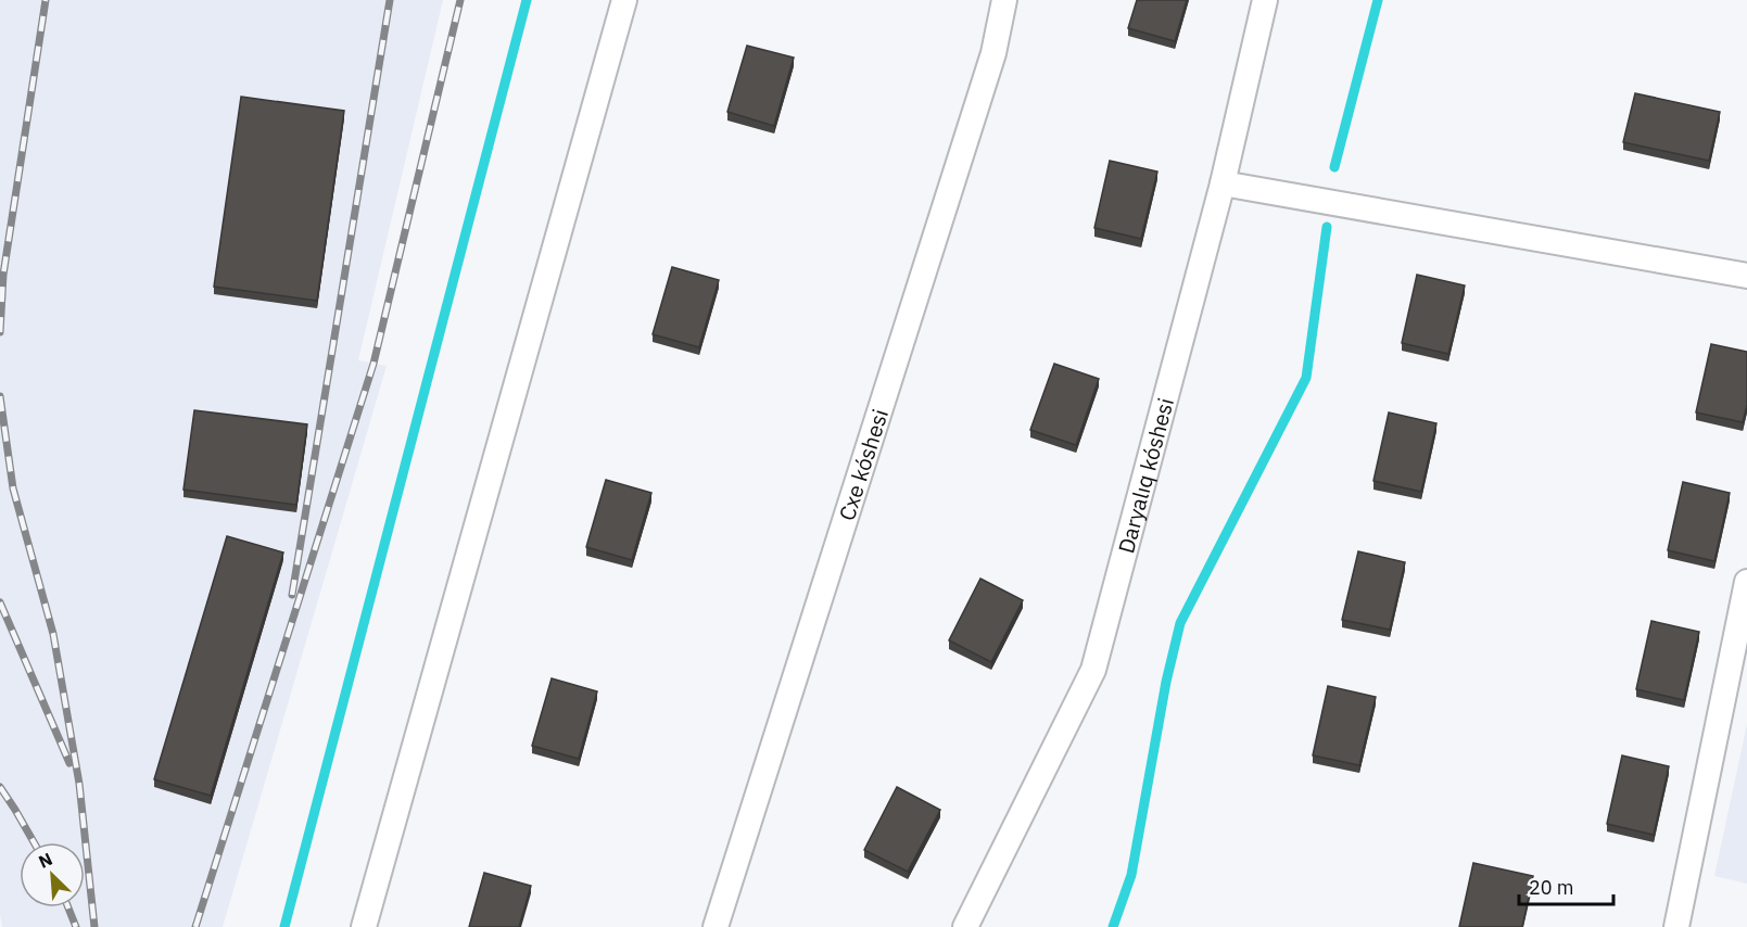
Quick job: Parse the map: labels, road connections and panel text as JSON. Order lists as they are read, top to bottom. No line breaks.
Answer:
{"streets":{"street":["Cxe kóshesi","Daryalıq kóshesi"]},"scale_bar":"20 m","north":"top left"}
